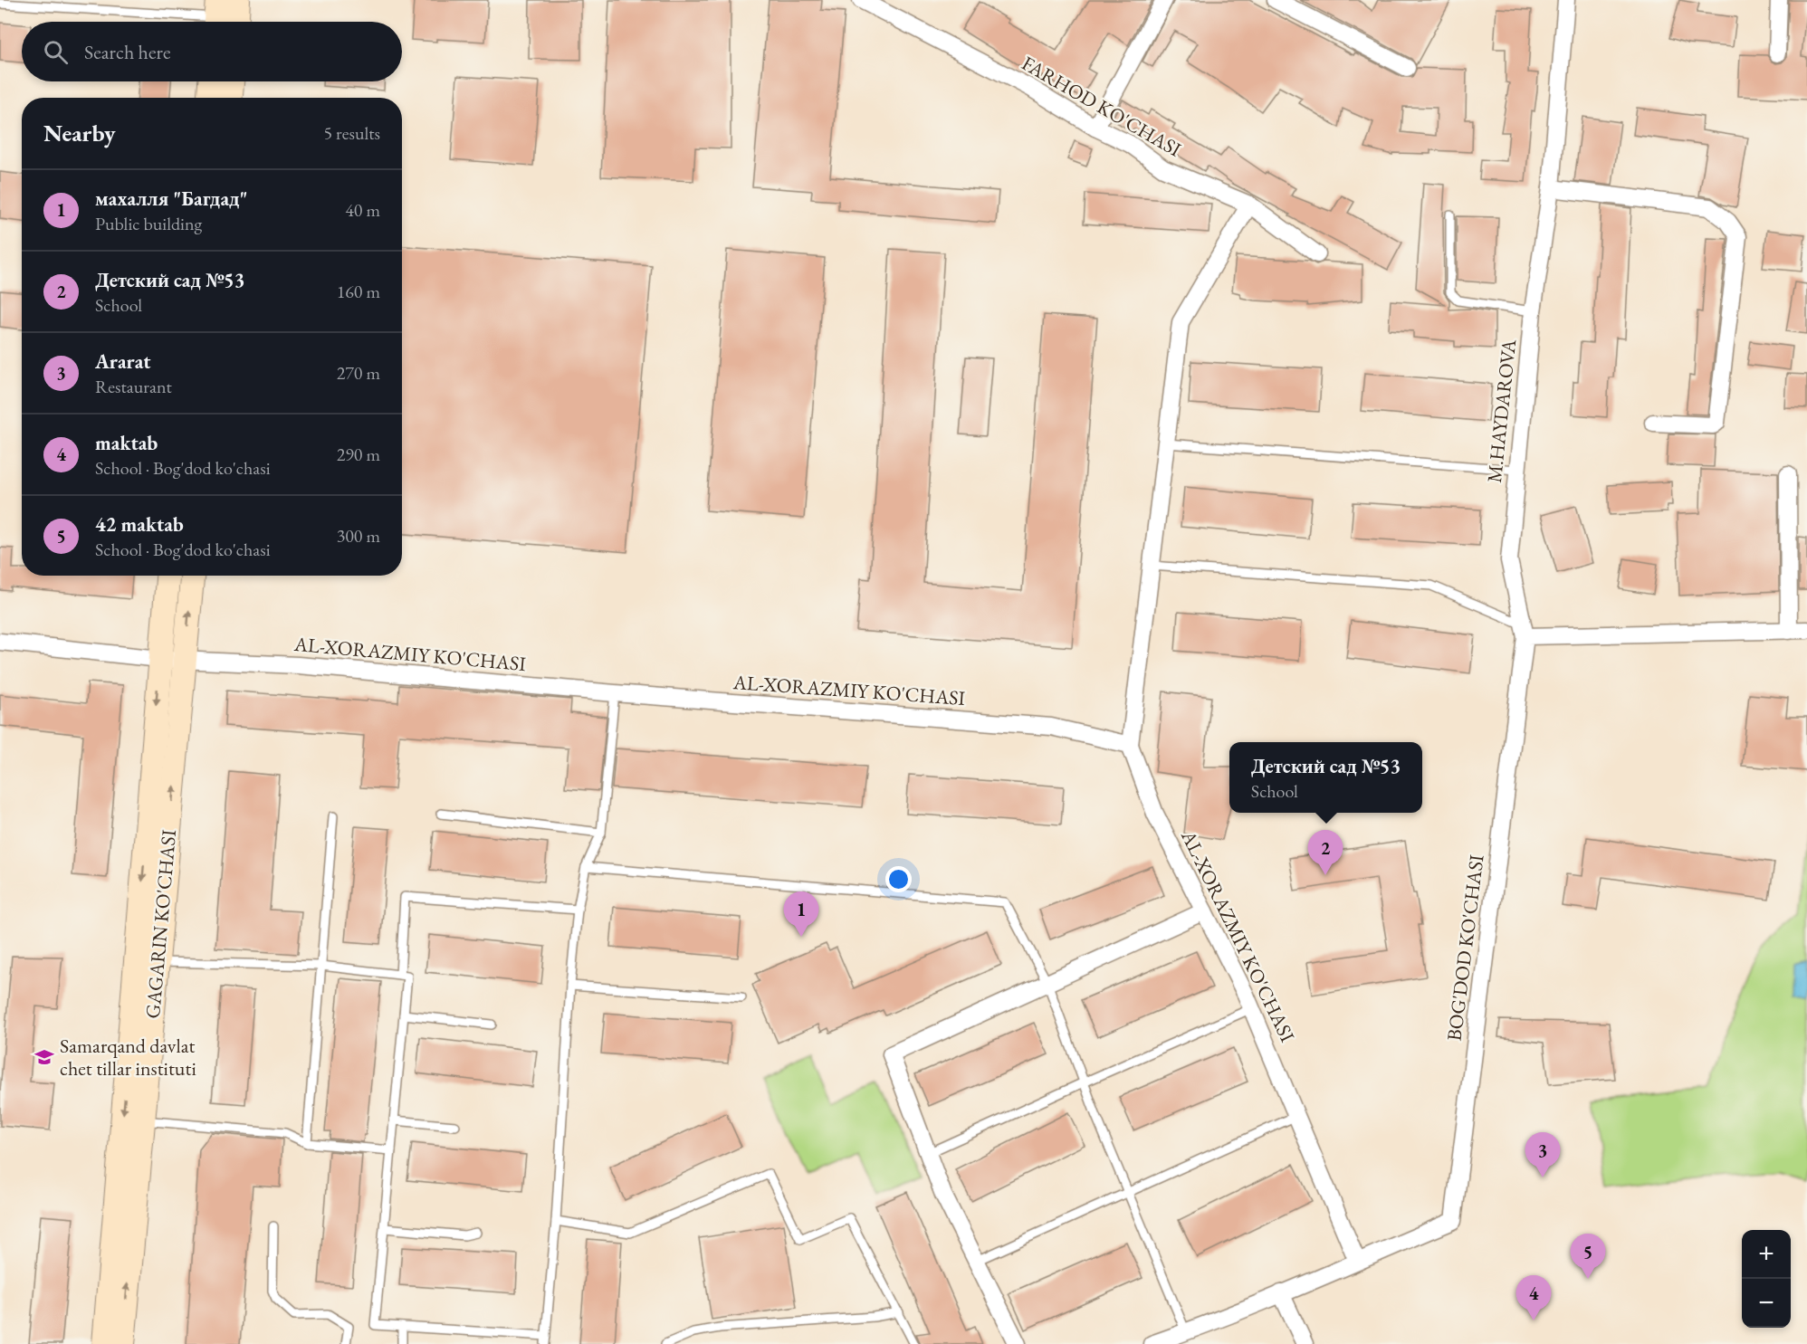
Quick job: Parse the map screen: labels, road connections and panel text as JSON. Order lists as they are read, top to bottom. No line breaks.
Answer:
{"streets":{"main road":["GAGARIN KO'CHASI"],"street":["FARHOD KO'CHASI","M.HAYDAROVA","AL-XORAZMIY KO'CHASI","BOG'DOD KO'CHASI"]},"crossings":[["M.HAYDAROVA","BOG'DOD KO'CHASI"],["AL-XORAZMIY KO'CHASI","GAGARIN KO'CHASI"],["AL-XORAZMIY KO'CHASI","BOG'DOD KO'CHASI"]],"places":{"school or university":["Samarqand davlat chet tillar instituti"]},"page":{"search":"Search here","heading":["Nearby","5 results"],"list":[{"mark":"1","name":"махалля \"Багдад\"","note":"Public building","value":"40 m"},{"mark":"2","name":"Детский сад №53","note":"School","value":"160 m"},{"mark":"3","name":"Ararat","note":"Restaurant","value":"270 m"},{"mark":"4","name":"maktab","note":"School · Bog'dod ko'chasi","value":"290 m"},{"mark":"5","name":"42 maktab","note":"School · Bog'dod ko'chasi","value":"300 m"}],"popup":["Детский сад №53","School"],"pins":["2","1","3","5","4"],"map_buttons":["+","−"]}}
